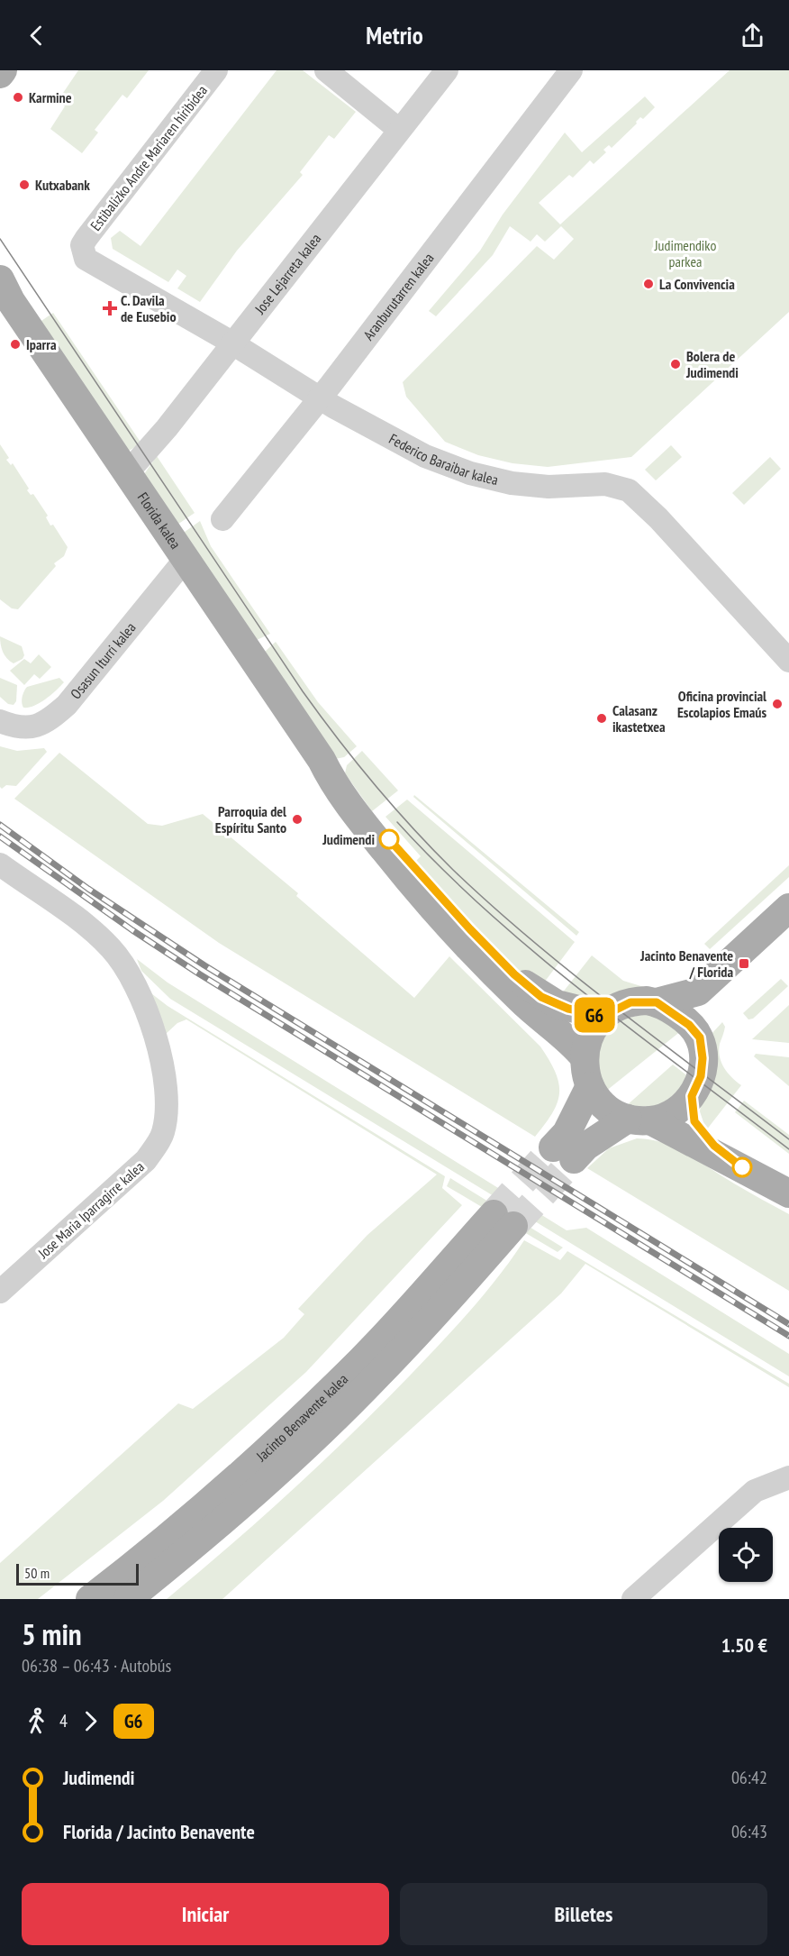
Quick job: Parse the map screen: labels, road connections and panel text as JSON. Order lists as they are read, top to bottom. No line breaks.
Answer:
{"streets":{"main road":["Florida kalea","Jacinto Benavente kalea"],"street":["Estibalizko Andre Mariaren hiribidea","Jose Lejarreta kalea","Aranburutarren kalea","Federico Baraibar kalea","Osasun Iturri kalea","Jose Maria Iparragirre kalea"]},"crossings":[["Estibalizko Andre Mariaren hiribidea","Federico Baraibar kalea"],["Jose Lejarreta kalea","Federico Baraibar kalea"],["Jose Lejarreta kalea","Florida kalea"],["Aranburutarren kalea","Federico Baraibar kalea"],["Florida kalea","Osasun Iturri kalea"]],"parks":["Judimendiko parkea"],"places":{"other":["Karmine","Kutxabank","La Convivencia","Iparra","Bolera de Judimendi","Oficina provincial Escolapios Emaús","Calasanz ikastetxea","Parroquia del Espíritu Santo","Judimendi"],"health":["C. Davila de Eusebio"],"transit":["Jacinto Benavente / Florida"]},"lines":["bus line G6"],"scale_bar":"50 m","page":{"header":"Metrio","on_map":"G6","scale":"50 m","heading":["5 min","06:38 – 06:43 · Autobús","1.50 €"],"legs":["4","G6"],"list":[{"name":"Judimendi","value":"06:42"},{"name":"Florida / Jacinto Benavente","value":"06:43"}],"buttons":["Iniciar","Billetes"]}}
